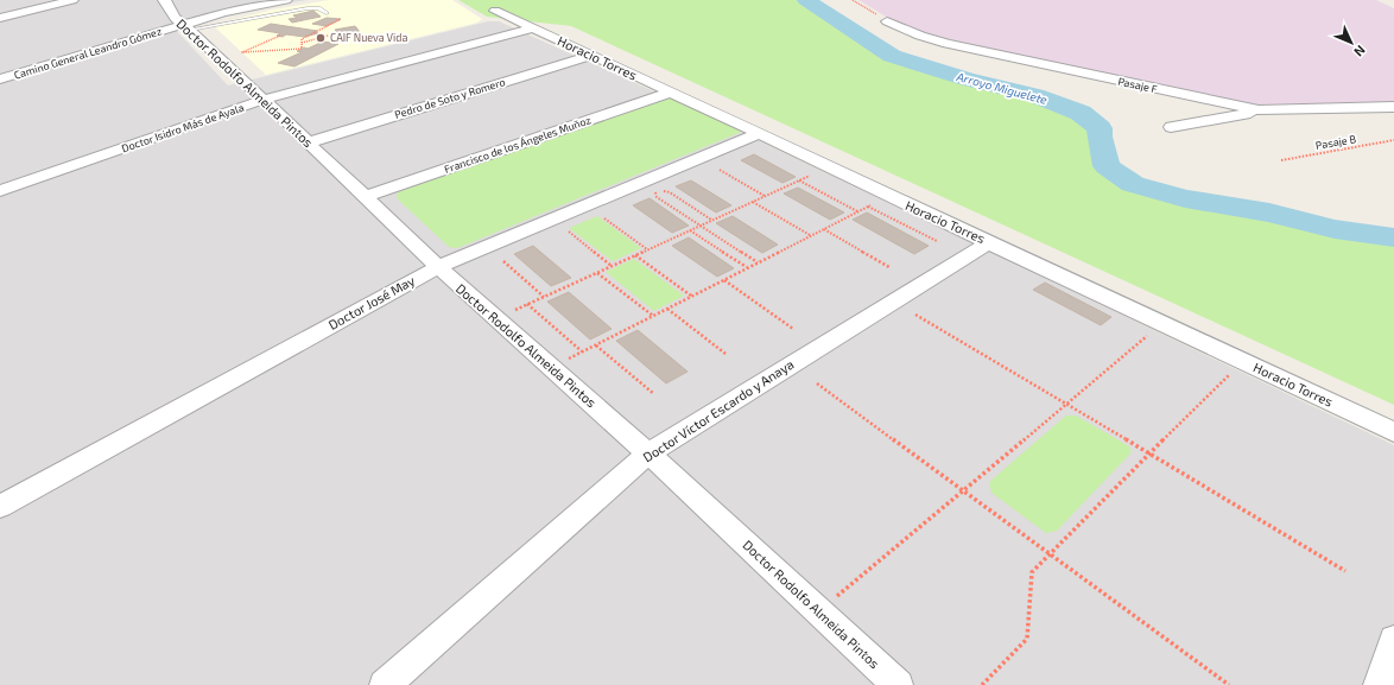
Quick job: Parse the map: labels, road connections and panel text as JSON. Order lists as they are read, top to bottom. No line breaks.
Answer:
{"streets":{"street":["Camino General Leandro Gómez","Horacio Torres","Doctor Rodolfo Almeida Pintos","Pasaje F","Pedro de Soto y Romero","Doctor Isidro Más de Ayala","Francisco de los Ángeles Muñoz","Doctor José May","Doctor Víctor Escardo y Anaya"],"path":["Pasaje B"]},"crossings":[["Camino General Leandro Gómez","Doctor Rodolfo Almeida Pintos"],["Horacio Torres","Pedro de Soto y Romero"],["Horacio Torres","Doctor Isidro Más de Ayala"],["Horacio Torres","Francisco de los Ángeles Muñoz"],["Horacio Torres","Doctor José May"],["Horacio Torres","Doctor Víctor Escardo y Anaya"],["Doctor Rodolfo Almeida Pintos","Pedro de Soto y Romero"],["Doctor Rodolfo Almeida Pintos","Doctor Isidro Más de Ayala"],["Doctor Rodolfo Almeida Pintos","Francisco de los Ángeles Muñoz"],["Doctor Rodolfo Almeida Pintos","Doctor José May"],["Doctor Rodolfo Almeida Pintos","Doctor Víctor Escardo y Anaya"]],"water":["Arroyo Miguelete"],"places":["CAIF Nueva Vida"],"north":"bottom right"}
